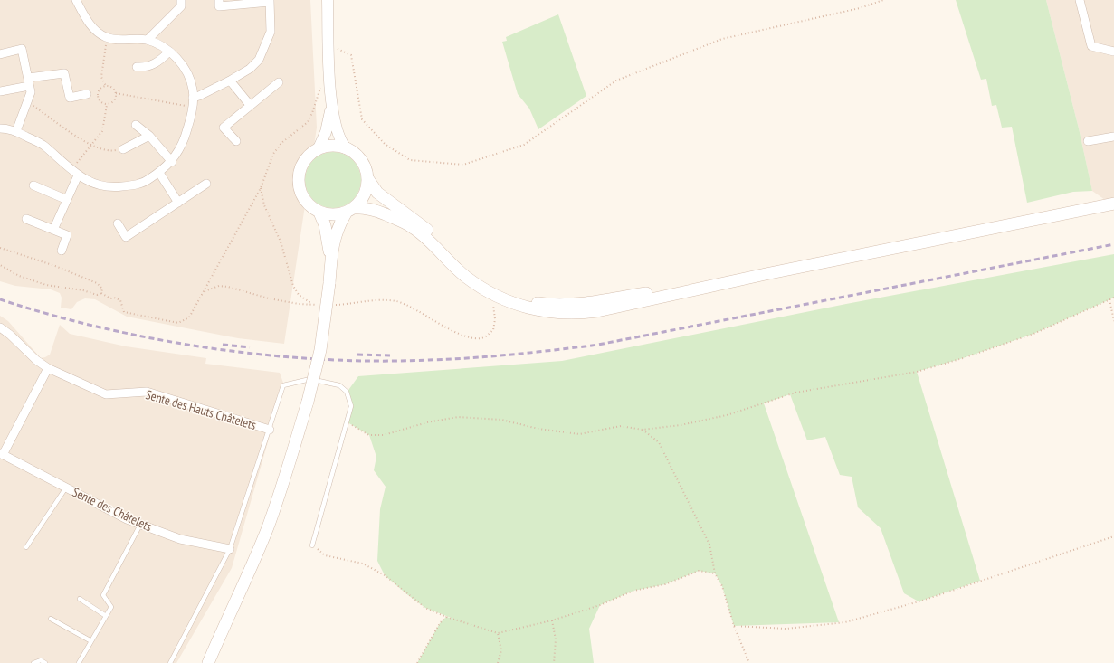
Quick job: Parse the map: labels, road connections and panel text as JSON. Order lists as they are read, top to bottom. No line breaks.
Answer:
{"streets":{"street":["Sente des Hauts Châtelets","Sente des Châtelets"]}}
